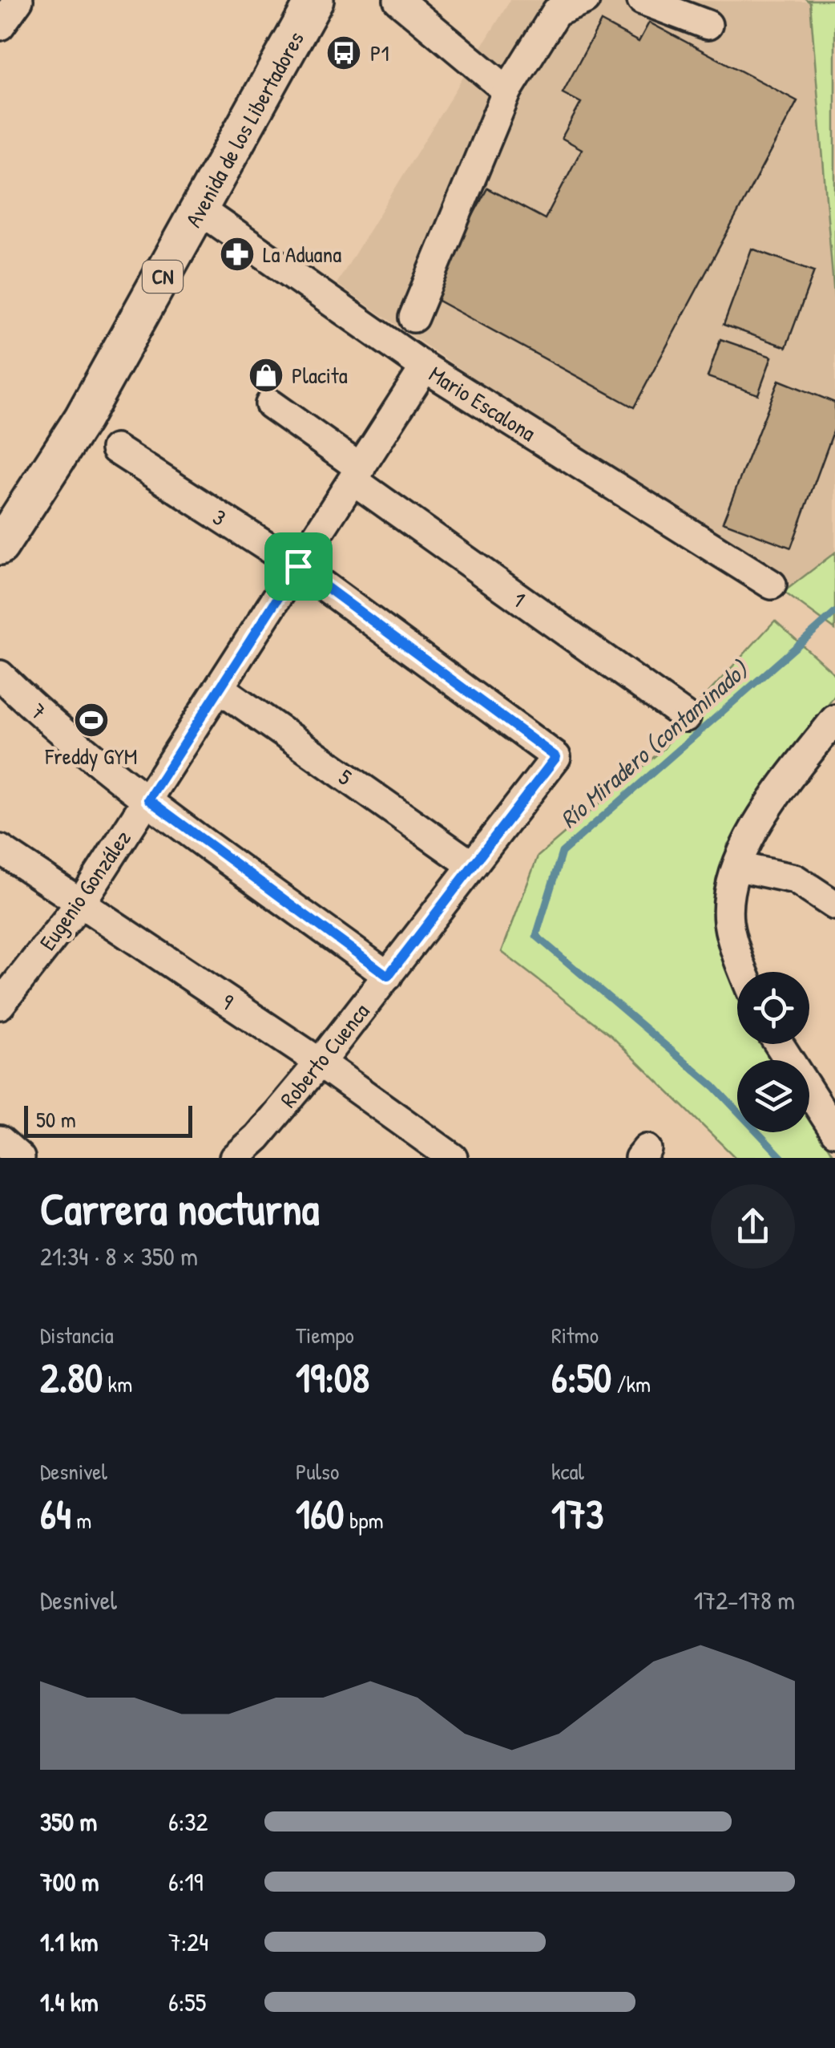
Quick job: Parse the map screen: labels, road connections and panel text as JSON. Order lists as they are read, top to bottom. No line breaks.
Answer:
{"streets":{"main road":["Avenida de los Libertadores","CN"],"street":["Mario Escalona","3","1","7","5","Eugenio González","9","Roberto Cuenca"]},"crossings":[["Avenida de los Libertadores","Mario Escalona"],["Mario Escalona","Eugenio González"],["3","Eugenio González"],["3","Roberto Cuenca"],["1","Eugenio González"],["7","Eugenio González"],["7","Roberto Cuenca"],["5","Eugenio González"],["5","Roberto Cuenca"],["Eugenio González","9"],["9","Roberto Cuenca"]],"water":["Río Miradero (contaminado)"],"places":{"bus stop":["P1"],"pharmacy":["La Aduana"],"shop":["Placita"],"sports":["Freddy GYM"]},"scale_bar":"50 m","page":{"scale":"50 m","heading":["Carrera nocturna","21:34 · 8 × 350 m"],"stats":[["Distancia","2.80 km"],["Tiempo","19:08"],["Ritmo","6:50 /km"],["Desnivel","64 m"],["Pulso","160 bpm"],["kcal","173"]],"chart":["Desnivel","172–178 m"],"list":[{"name":"350 m","note":"6:32"},{"name":"700 m","note":"6:19"},{"name":"1.1 km","note":"7:24"},{"name":"1.4 km","note":"6:55"}]}}
